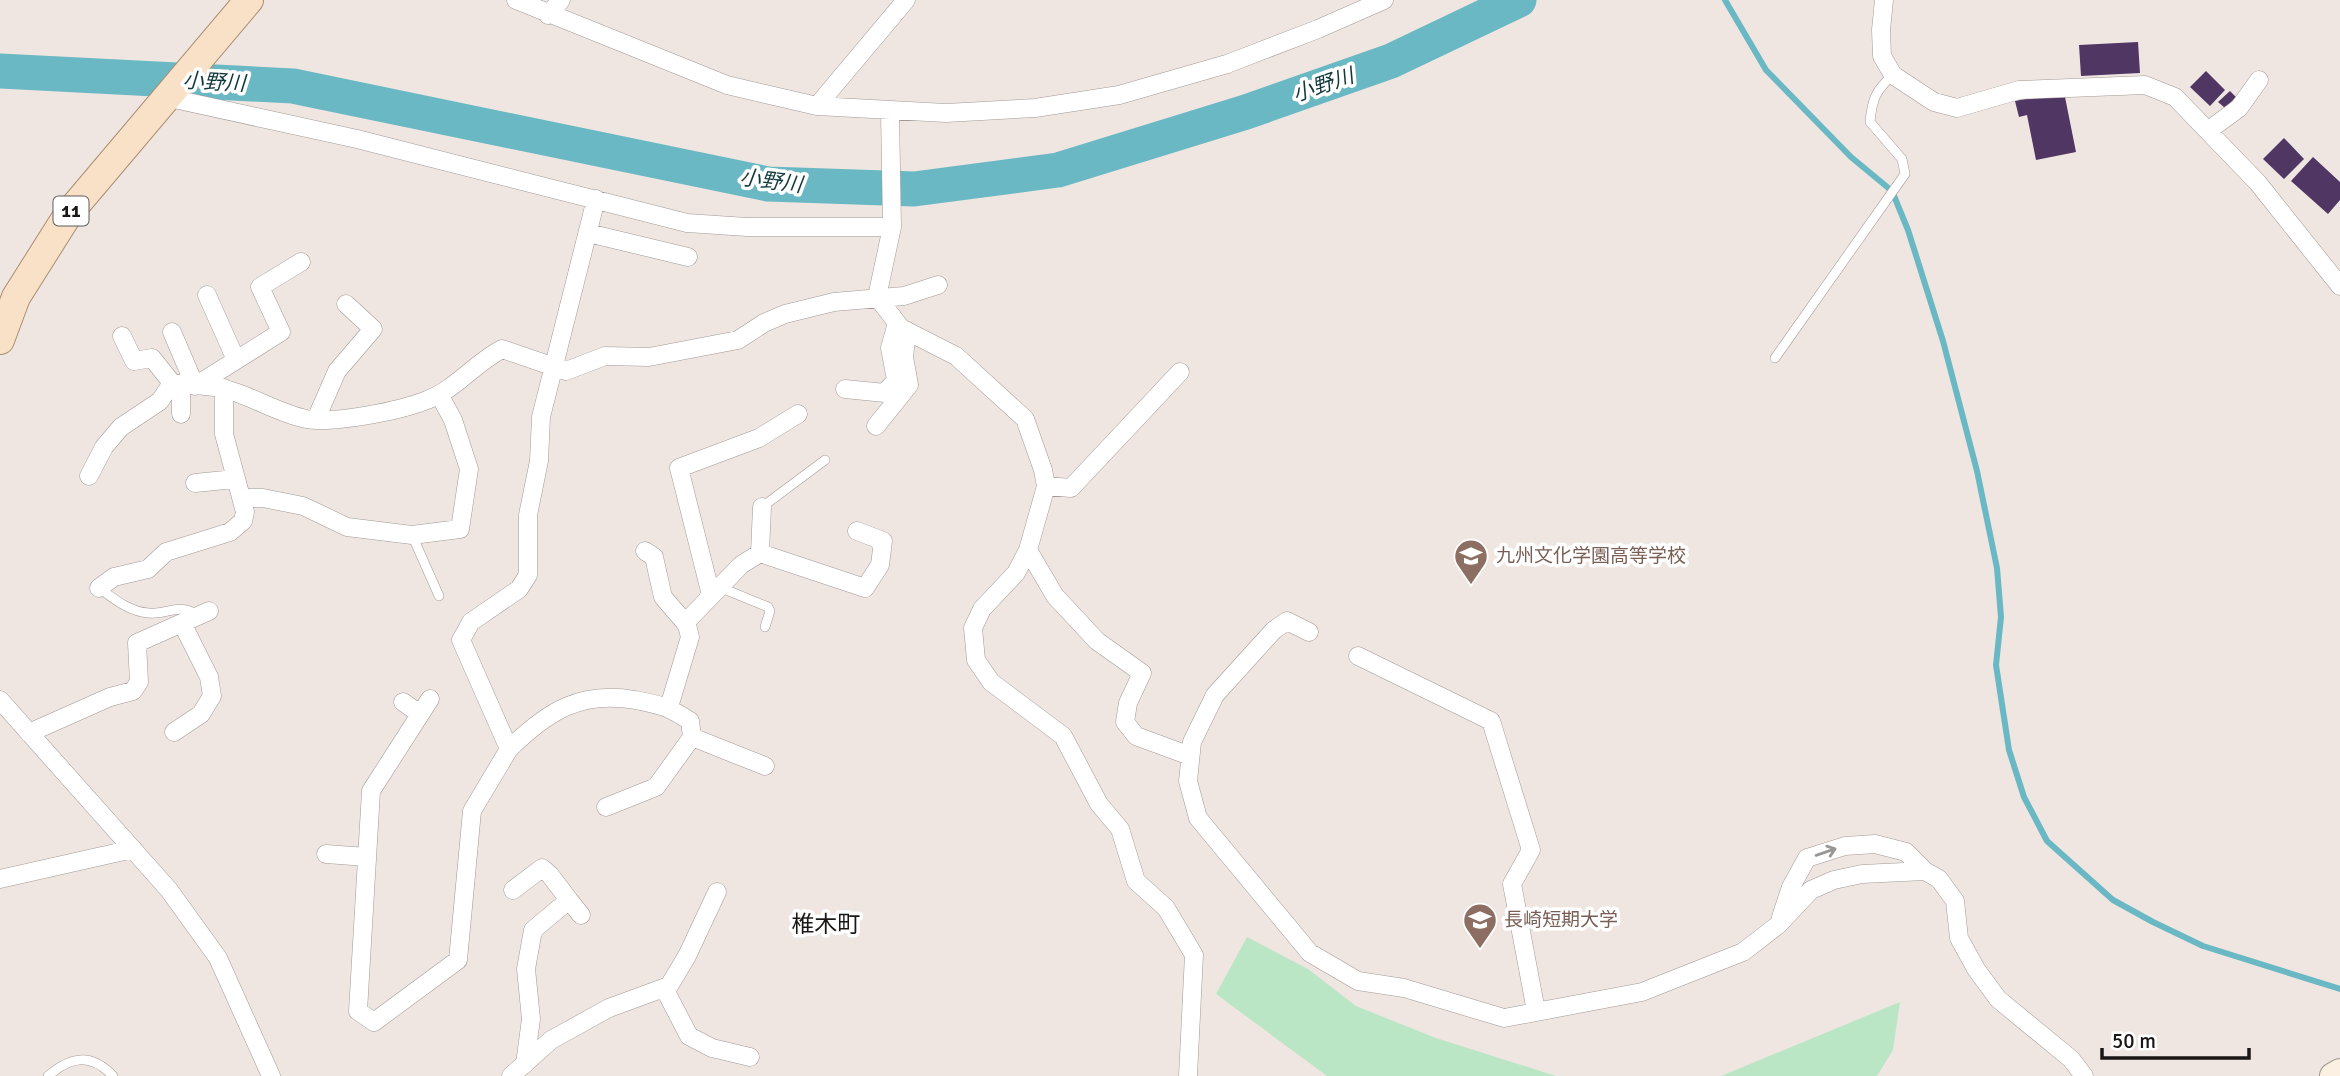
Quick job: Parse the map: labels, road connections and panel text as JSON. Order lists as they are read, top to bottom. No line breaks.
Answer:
{"streets":{"main road":["11"]},"districts":["椎木町"],"water":["小野川"],"places":{"school or university":["九州文化学園高等学校","長崎短期大学"]},"scale_bar":"50 m"}
